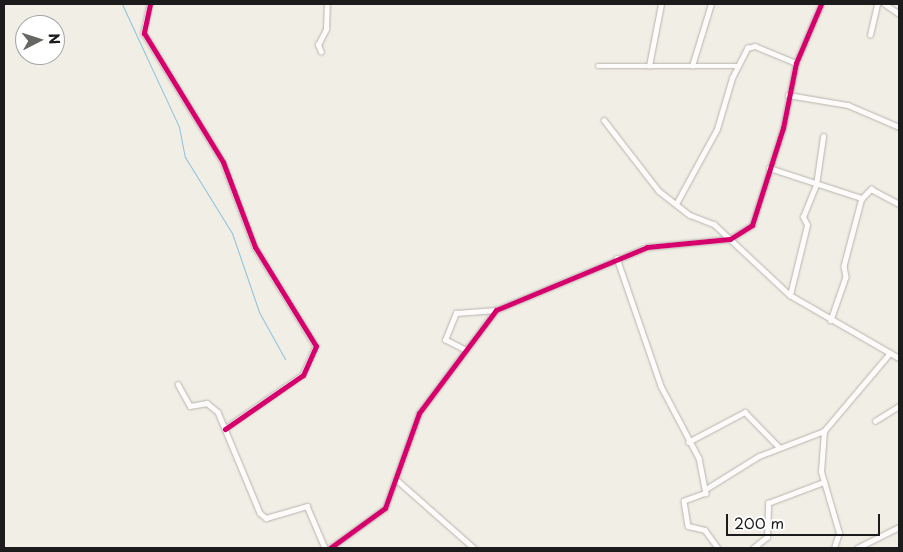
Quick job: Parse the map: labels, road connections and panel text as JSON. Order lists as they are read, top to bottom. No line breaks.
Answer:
{"scale_bar":"200 m","north":"right"}
